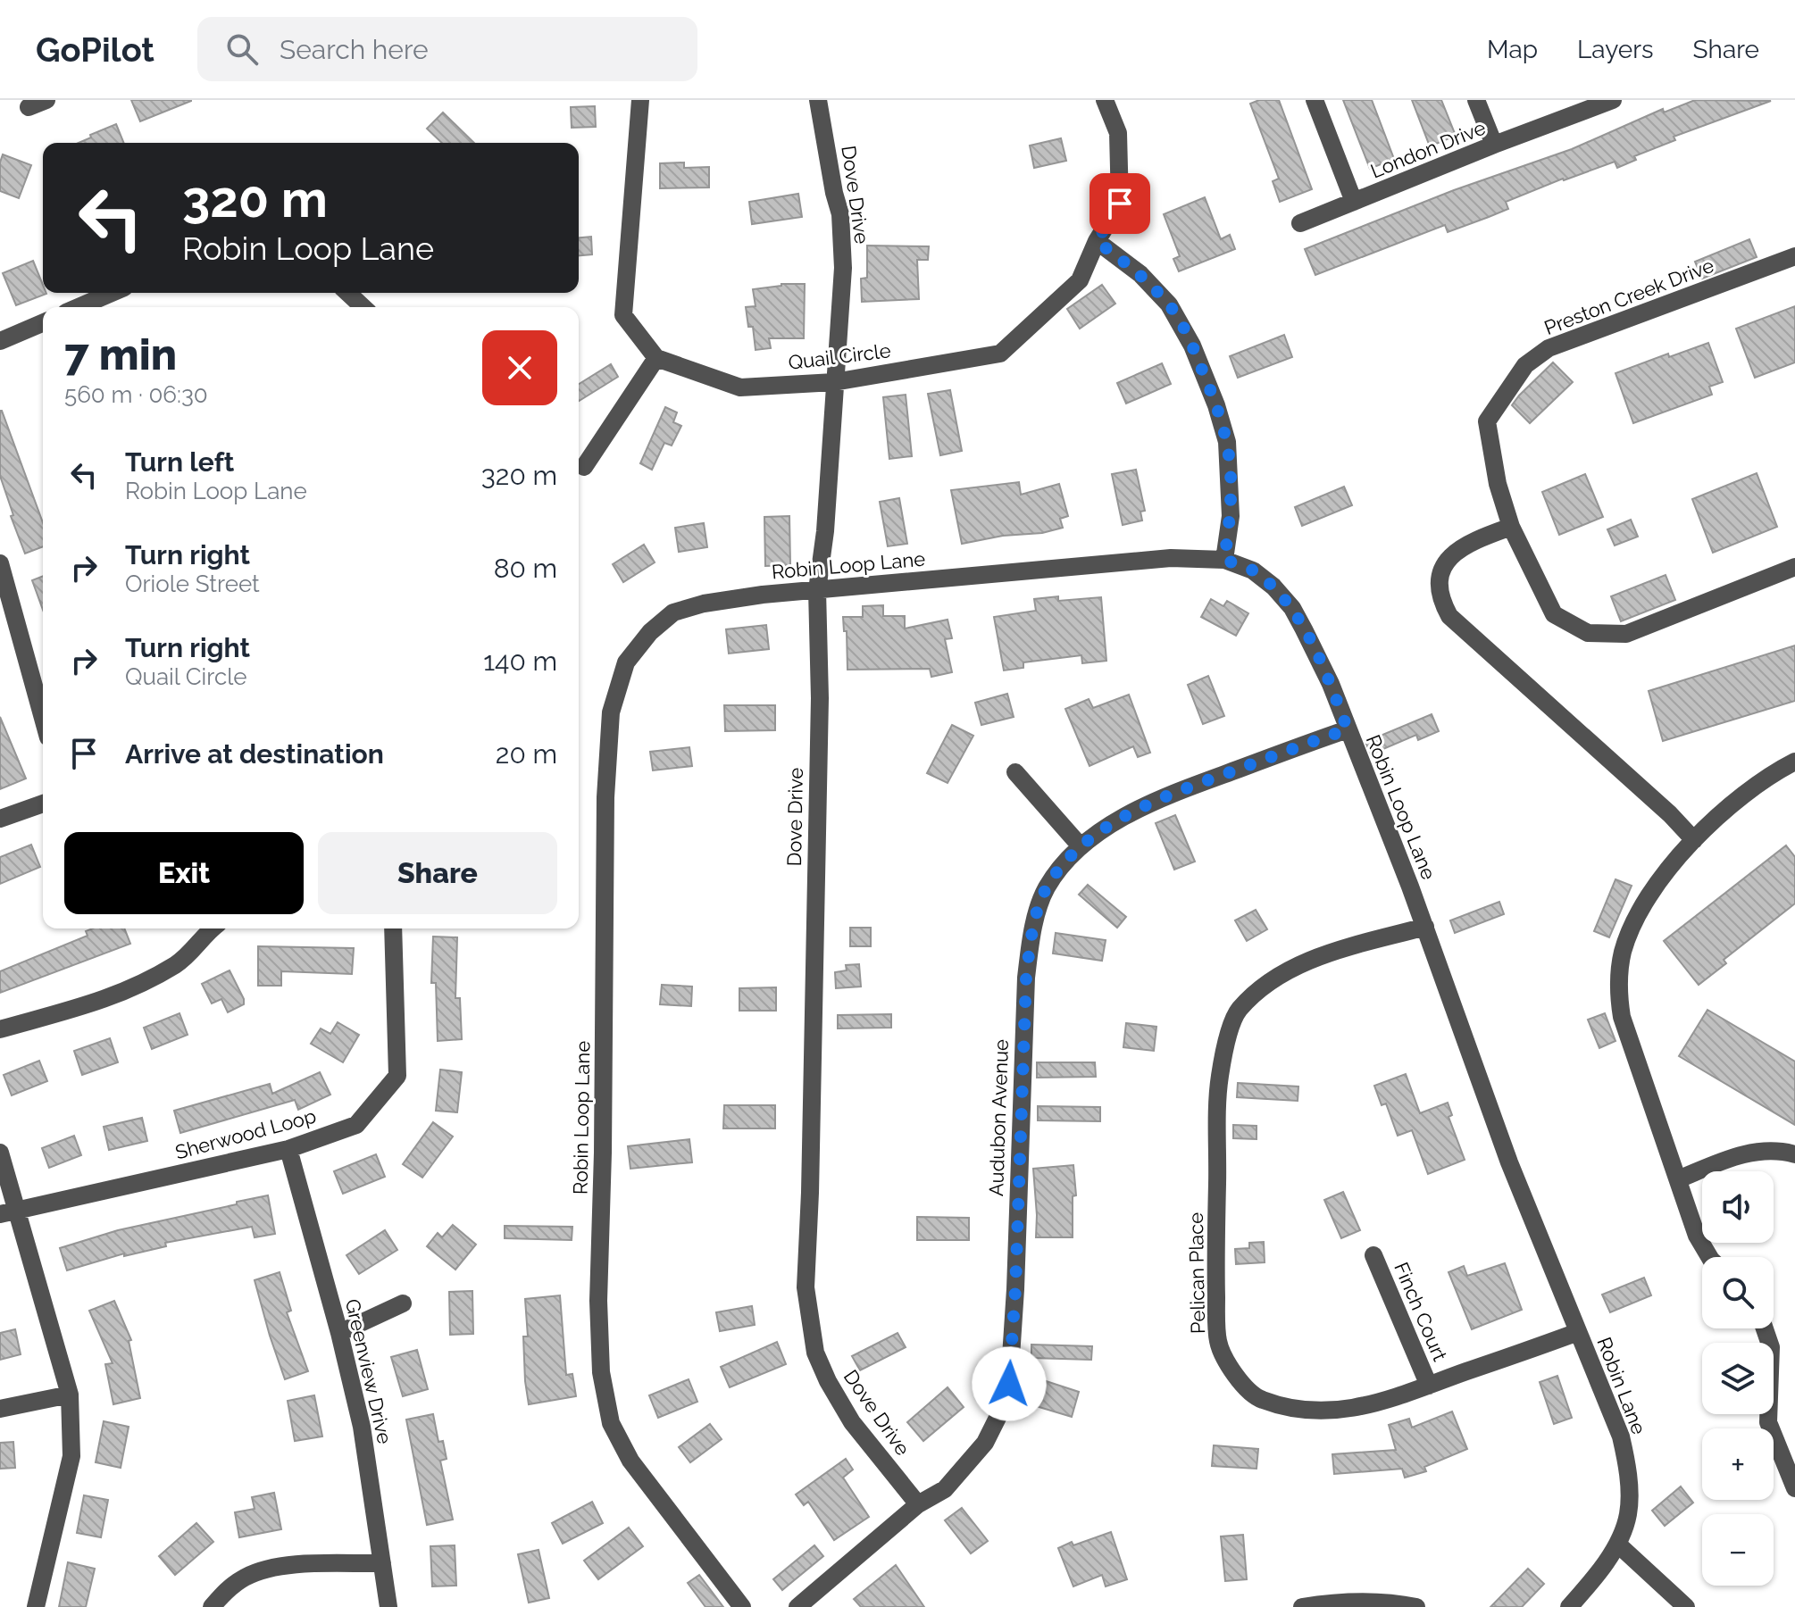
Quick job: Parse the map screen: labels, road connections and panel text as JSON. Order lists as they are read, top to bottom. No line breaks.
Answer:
{"streets":{"street":["London Drive","Dove Drive","Preston Creek Drive","Quail Circle","Robin Loop Lane","Audubon Avenue","Sherwood Loop","Pelican Place","Finch Court","Greenview Drive","Robin Lane"]},"crossings":[["Dove Drive","Quail Circle"],["Dove Drive","Robin Loop Lane"],["Dove Drive","Audubon Avenue"],["Robin Loop Lane","Audubon Avenue"],["Robin Loop Lane","Pelican Place"],["Robin Loop Lane","Robin Lane"],["Sherwood Loop","Greenview Drive"],["Pelican Place","Finch Court"],["Pelican Place","Robin Lane"]],"page":{"header":"GoPilot","search":"Search here","nav":["Map","Layers","Share"],"turn":["320 m","Robin Loop Lane"],"heading":["7 min","560 m · 06:30"],"list":[{"name":"Turn left","note":"Robin Loop Lane","value":"320 m"},{"name":"Turn right","note":"Oriole Street","value":"80 m"},{"name":"Turn right","note":"Quail Circle","value":"140 m"},{"name":"Arrive at destination","value":"20 m"}],"buttons":["Exit","Share"],"map_buttons":["+","−"]}}
